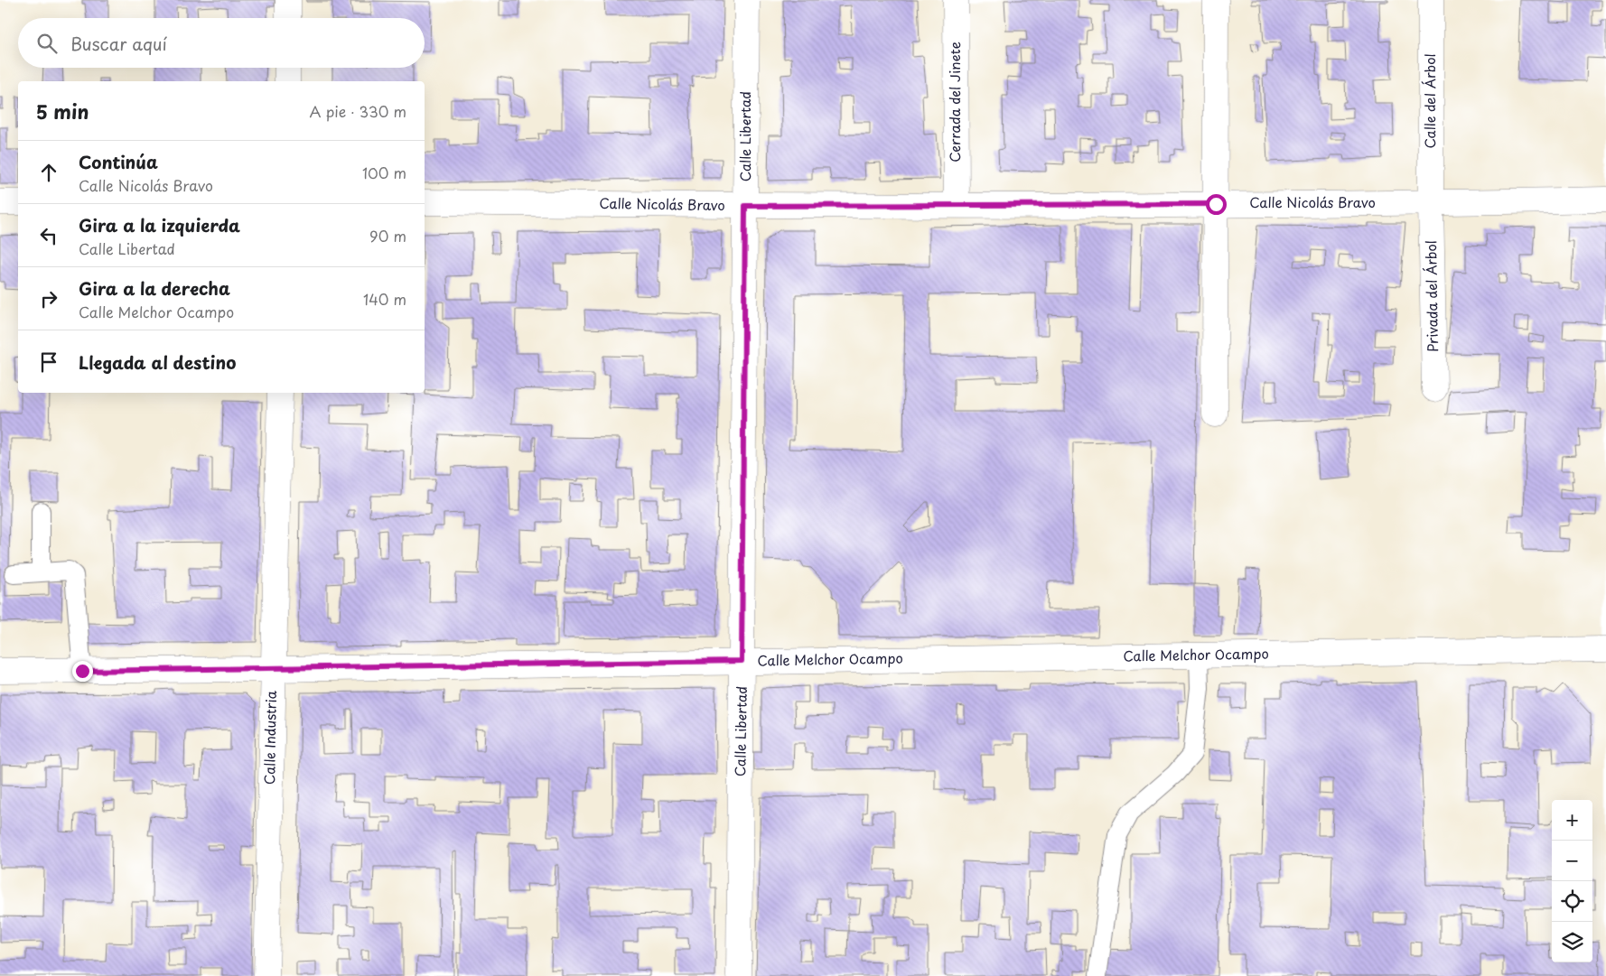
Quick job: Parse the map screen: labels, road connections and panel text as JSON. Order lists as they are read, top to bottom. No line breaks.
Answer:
{"streets":{"street":["Calle del Árbol","Cerrada del Jinete","Calle Libertad","Calle Nicolás Bravo","Privada del Árbol","Calle Melchor Ocampo","Calle Industria"]},"crossings":[["Calle del Árbol","Calle Nicolás Bravo"],["Calle del Árbol","Privada del Árbol"],["Cerrada del Jinete","Calle Nicolás Bravo"],["Calle Libertad","Calle Nicolás Bravo"],["Calle Libertad","Calle Melchor Ocampo"],["Calle Nicolás Bravo","Privada del Árbol"],["Calle Melchor Ocampo","Calle Industria"]],"page":{"search":"Buscar aquí","heading":["5 min","A pie · 330 m"],"list":[["Continúa","Calle Nicolás Bravo","100 m"],["Gira a la izquierda","Calle Libertad","90 m"],["Gira a la derecha","Calle Melchor Ocampo","140 m"],"Llegada al destino"],"map_buttons":["+","−"]}}
